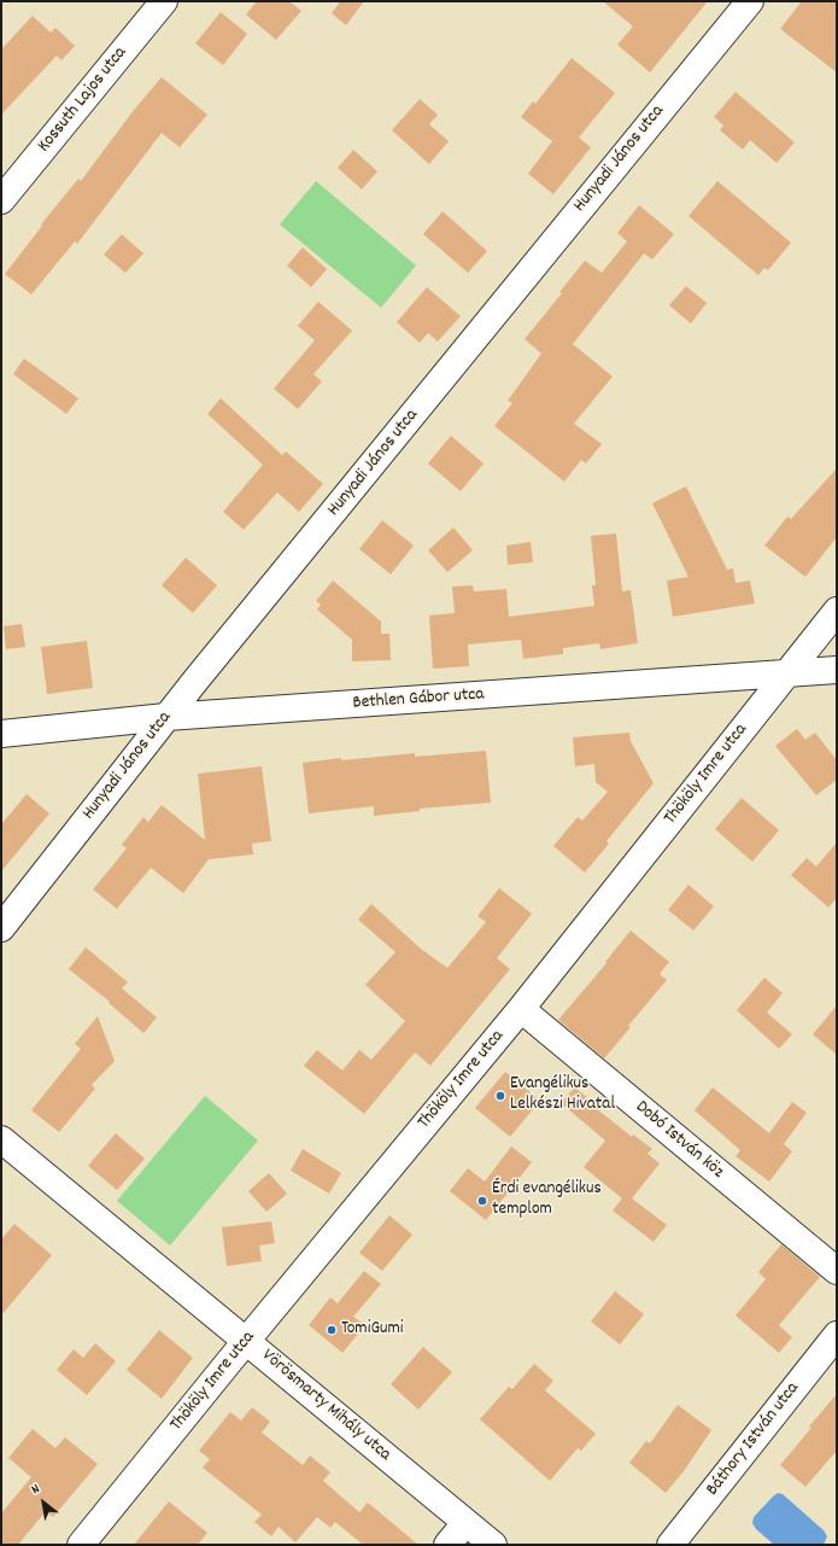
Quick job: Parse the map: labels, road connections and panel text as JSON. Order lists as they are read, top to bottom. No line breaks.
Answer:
{"streets":{"street":["Kossuth Lajos utca","Hunyadi János utca","Bethlen Gábor utca","Thököly Imre utca","Dobó István köz","Vörösmarty Mihály utca","Báthory István utca"]},"crossings":[["Hunyadi János utca","Bethlen Gábor utca"],["Bethlen Gábor utca","Thököly Imre utca"],["Thököly Imre utca","Dobó István köz"],["Thököly Imre utca","Vörösmarty Mihály utca"]],"places":["Evangélikus Lelkészi Hivatal","Érdi evangélikus templom","TomiGumi"],"north":"top left"}
